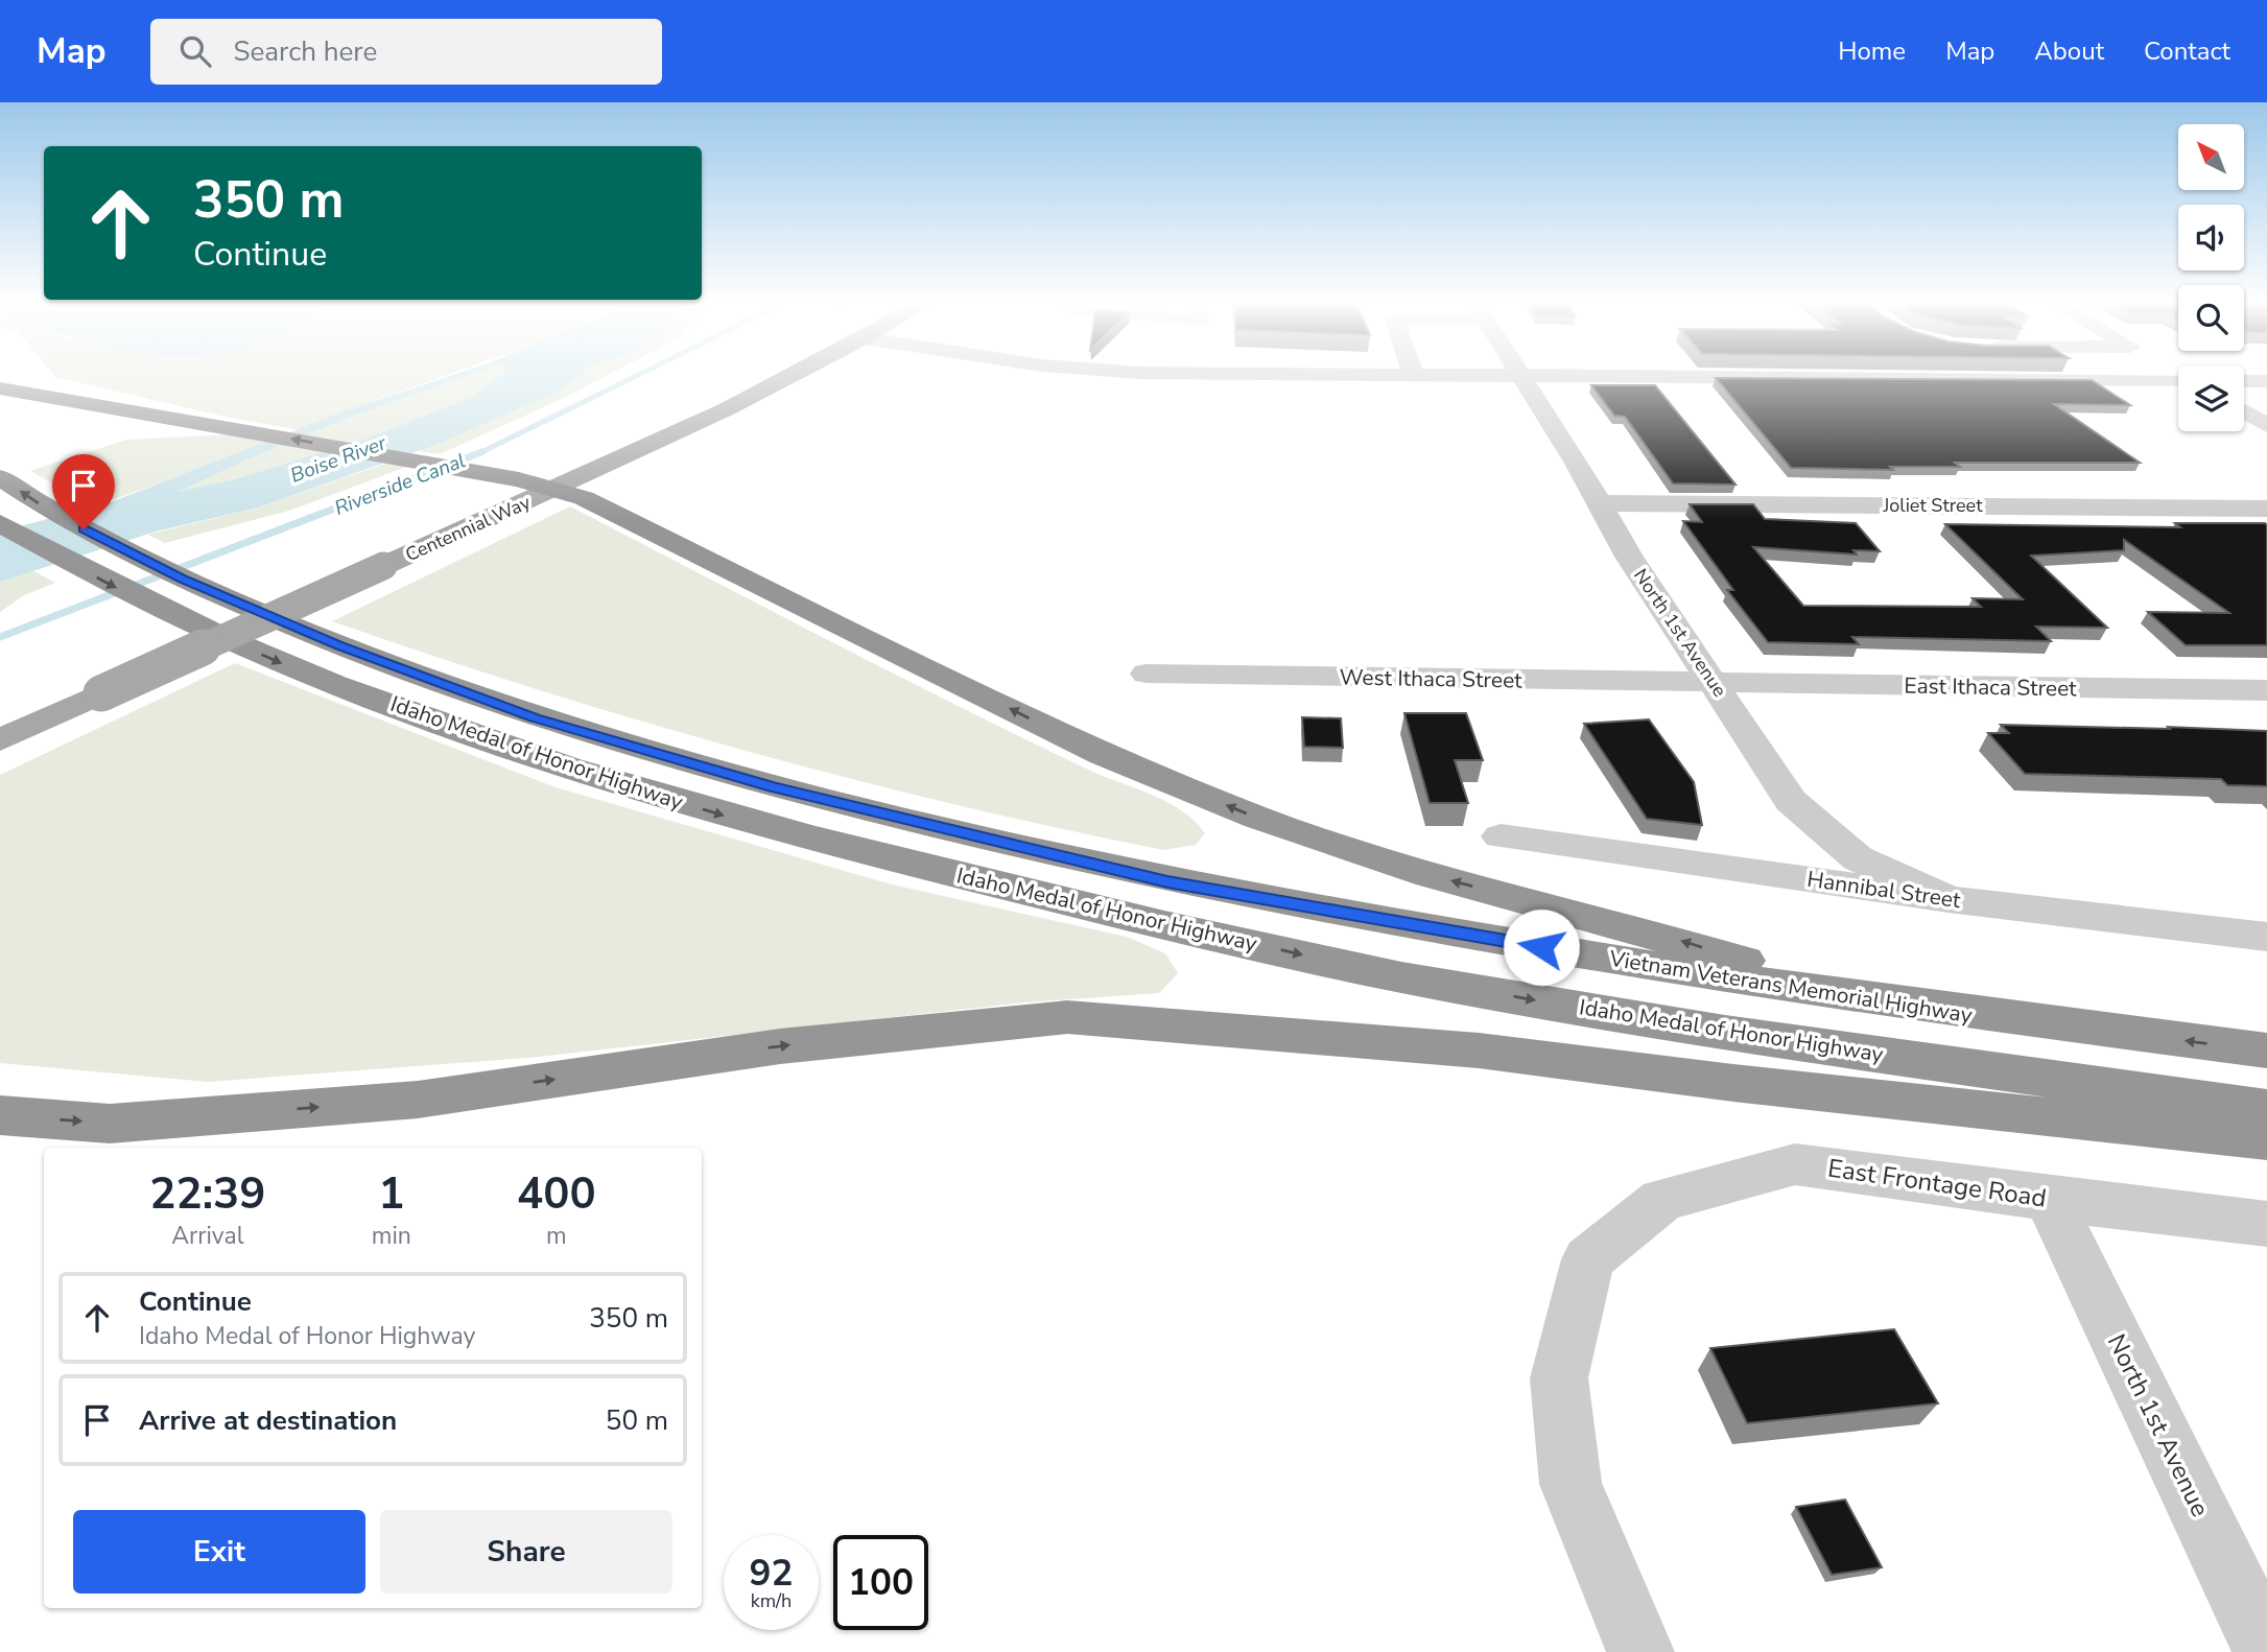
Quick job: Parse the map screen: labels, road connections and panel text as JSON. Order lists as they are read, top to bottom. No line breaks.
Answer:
{"streets":{"highway":["Idaho Medal of Honor Highway","Vietnam Veterans Memorial Highway"],"main road":["Centennial Way"],"street":["Joliet Street","North 1st Avenue","West Ithaca Street","East Ithaca Street","Hannibal Street","East Frontage Road"]},"crossings":[["Joliet Street","North 1st Avenue"],["North 1st Avenue","West Ithaca Street"],["North 1st Avenue","East Ithaca Street"],["North 1st Avenue","Hannibal Street"],["North 1st Avenue","East Frontage Road"],["West Ithaca Street","East Ithaca Street"]],"water":["Boise River","Riverside Canal"],"north":"top left","page":{"header":"Map","search":"Search here","nav":["Home","Map","About","Contact"],"turn":["350 m","Continue"],"eta":["22:39","Arrival","1","min","400","m"],"list":[{"name":"Continue","note":"Idaho Medal of Honor Highway","value":"350 m"},{"name":"Arrive at destination","value":"50 m"}],"buttons":["Exit","Share"],"speed":"92 km/h","limit":"100"}}
